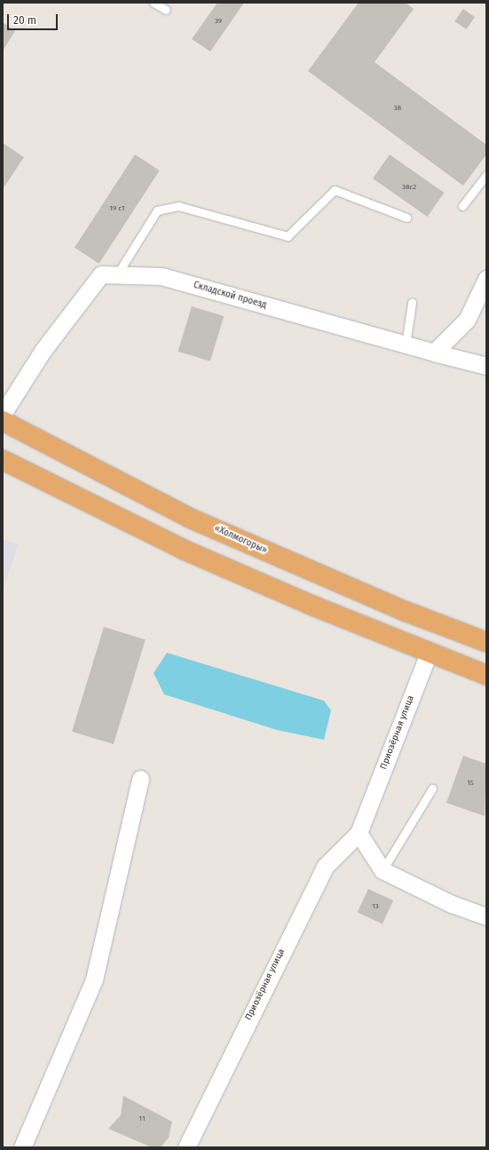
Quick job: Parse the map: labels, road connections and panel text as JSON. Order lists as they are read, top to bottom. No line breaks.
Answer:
{"streets":{"highway":["«Холмогоры»"],"street":["Складской проезд","Приозёрная улица"]},"house_numbers":["39","38","38с2","19 с1","15","13","11"],"scale_bar":"20 m"}
